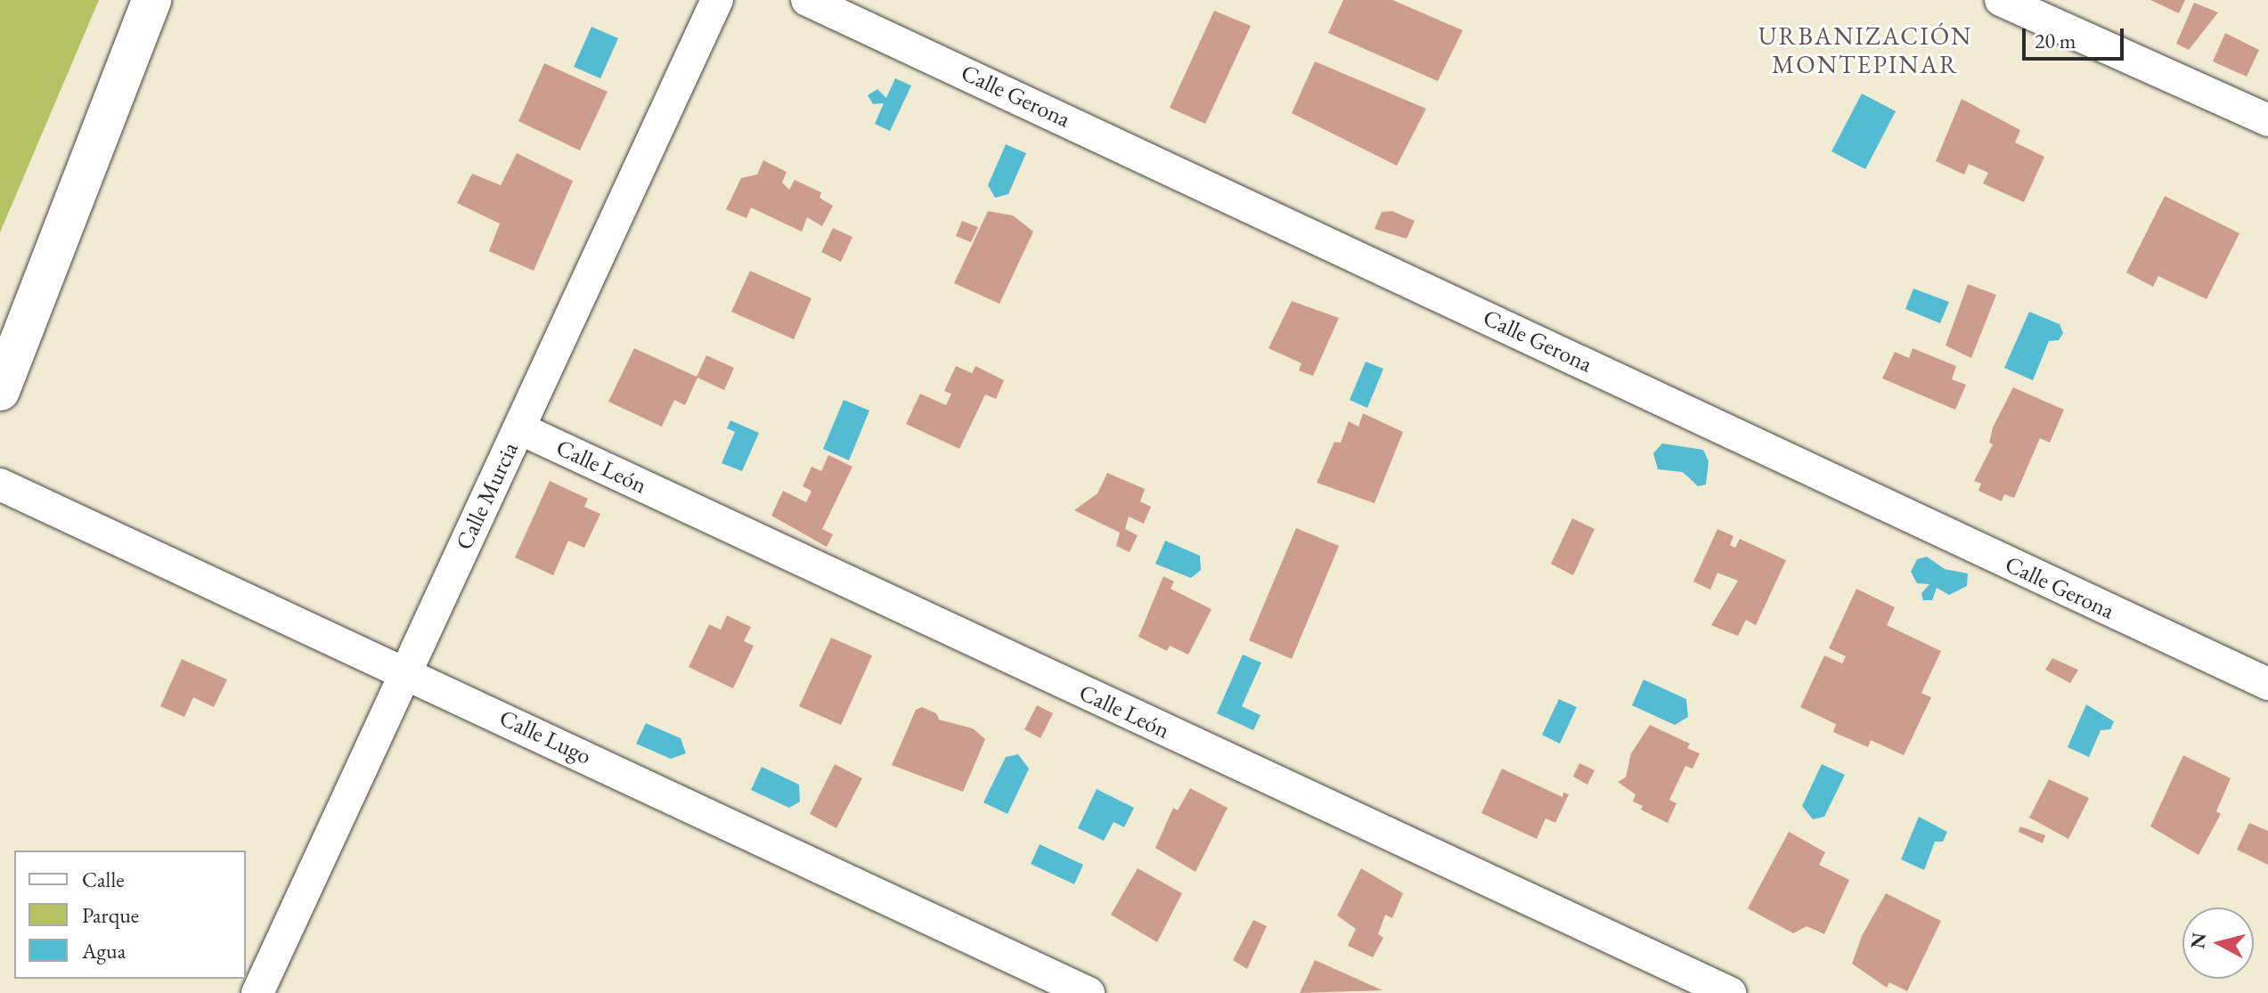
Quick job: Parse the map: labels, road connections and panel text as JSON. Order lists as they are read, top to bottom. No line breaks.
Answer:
{"streets":{"street":["Calle Gerona","Calle León","Calle Murcia","Calle Lugo"]},"crossings":[["Calle León","Calle Murcia"],["Calle Murcia","Calle Lugo"]],"districts":["URBANIZACIÓN MONTEPINAR"],"legend":["Calle","Parque","Agua"],"scale_bar":"20 m","north":"left"}
